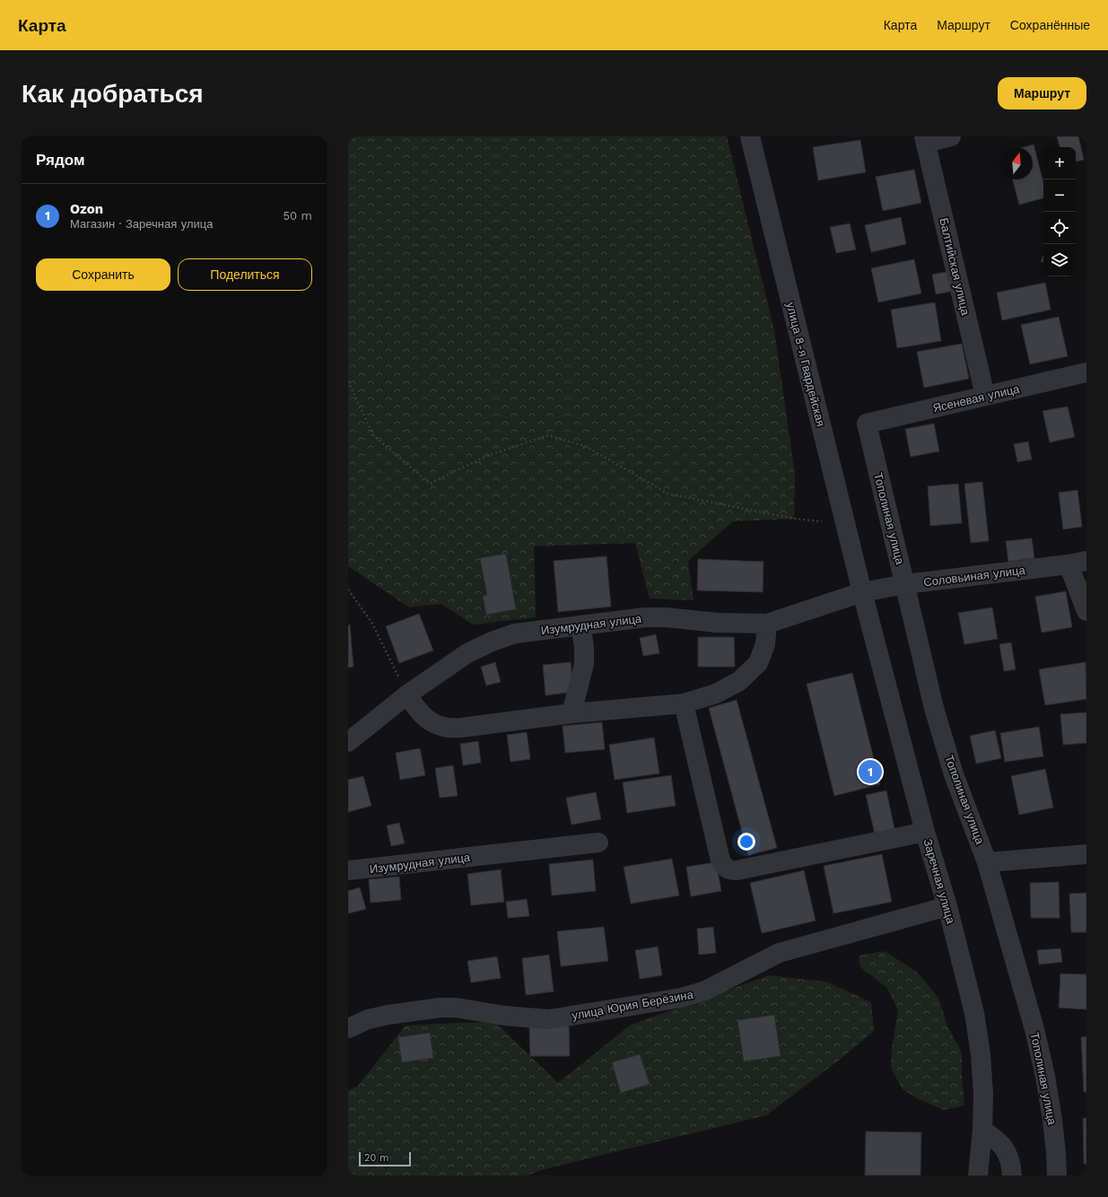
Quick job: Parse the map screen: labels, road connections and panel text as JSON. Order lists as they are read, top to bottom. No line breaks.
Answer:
{"streets":{"street":["Балтийская улица","улица 8-я Гвардейская","Ясеневая улица","Тополиная улица","Соловьиная улица","Изумрудная улица","Заречная улица","улица Юрия Берёзина"]},"crossings":[["Балтийская улица","Ясеневая улица"],["улица 8-я Гвардейская","Соловьиная улица"],["улица 8-я Гвардейская","Изумрудная улица"],["улица 8-я Гвардейская","Заречная улица"],["Ясеневая улица","Тополиная улица"],["Тополиная улица","Соловьиная улица"],["Соловьиная улица","Изумрудная улица"],["Соловьиная улица","Заречная улица"],["Изумрудная улица","Заречная улица"],["Заречная улица","улица Юрия Берёзина"]],"scale_bar":"20 m","north":"top","page":{"header":"Карта","nav":["Карта","Маршрут","Сохранённые"],"buttons":["Маршрут",["Сохранить","Поделиться"]],"title":"Как добраться","heading":"Рядом","map_buttons":["+","−"],"list":[{"mark":"1","name":"Ozon","note":"Магазин · Заречная улица","value":"50 m"}],"pins":"1","scale":"20 m"}}
